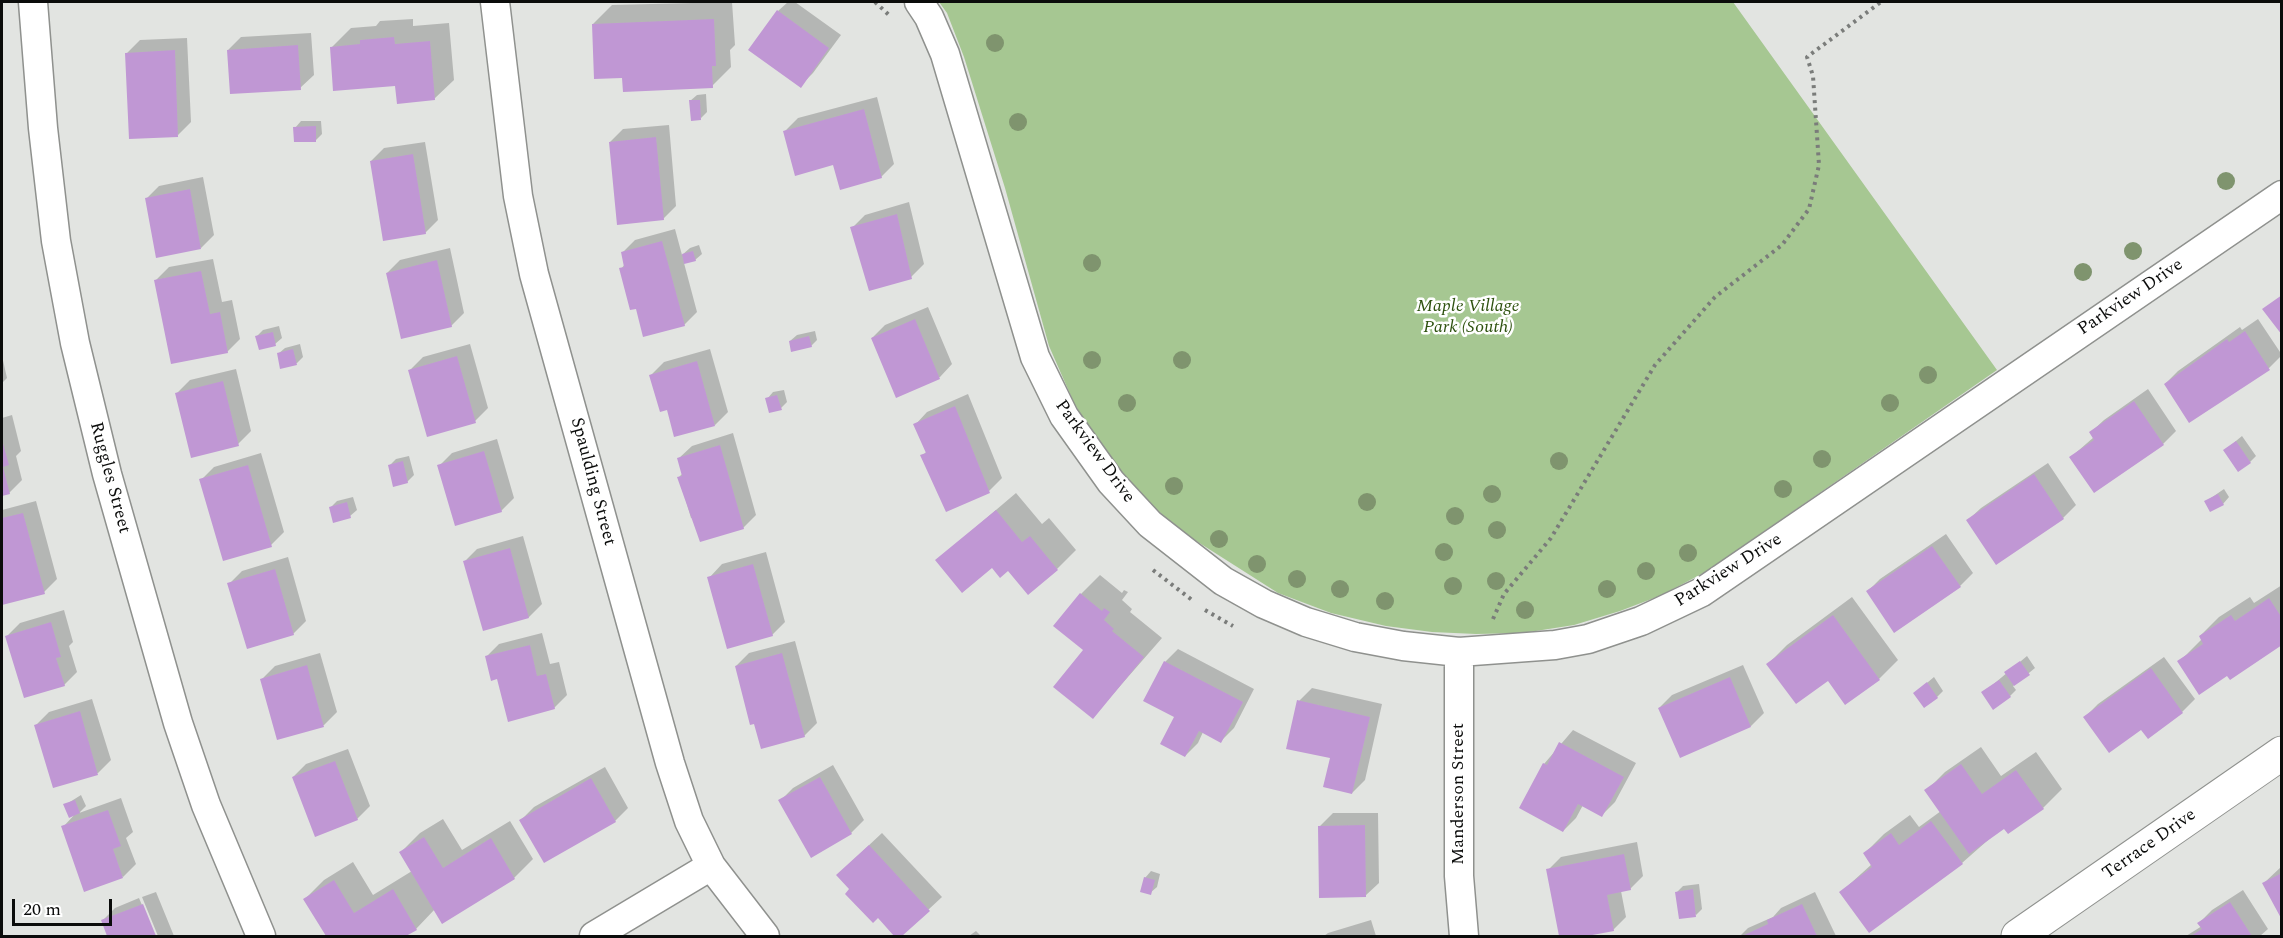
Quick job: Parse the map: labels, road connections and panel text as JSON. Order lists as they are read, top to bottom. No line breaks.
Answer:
{"streets":{"street":["Parkview Drive","Ruggles Street","Spaulding Street","Manderson Street","Terrace Drive"]},"crossings":[["Parkview Drive","Manderson Street"]],"parks":["Maple Village Park (South)"],"scale_bar":"20 m"}
